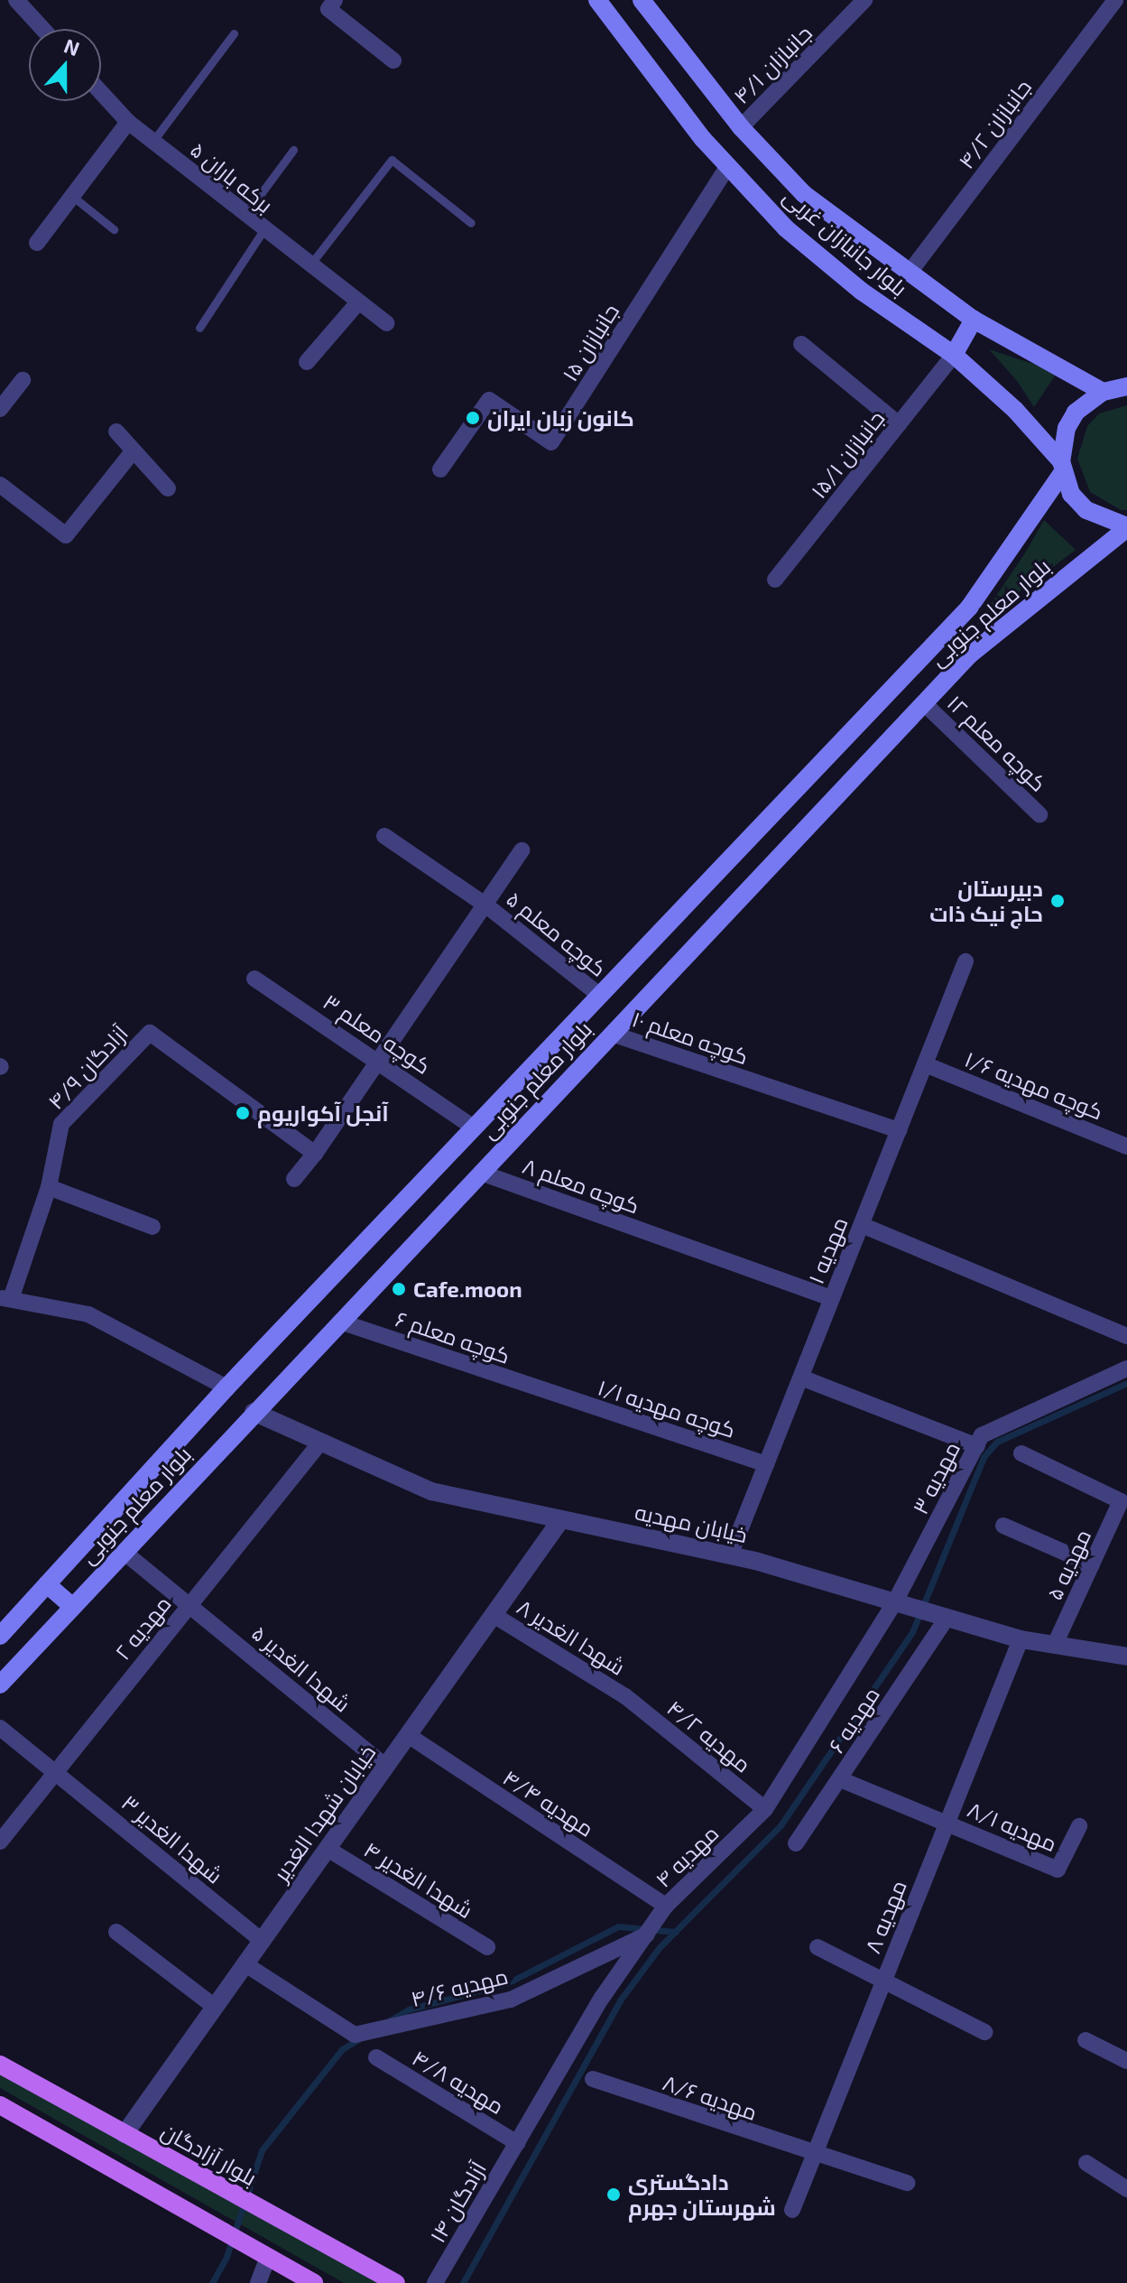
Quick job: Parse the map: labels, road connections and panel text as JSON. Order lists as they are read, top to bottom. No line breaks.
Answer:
{"streets":{"main road":["بلوار جانبازان غربی","بلوار معلم جنوبی","بلوار آزادگان"],"street":["جانبازان ۴/۱","جانبازان ۴/۲","برکه باران ۵","جانبازان ۱۵","جانبازان ۱۵/۱","کوچه معلم ۱۲","کوچه معلم ۵","کوچه معلم ۳","کوچه معلم ۱۰","آزادگان ۴/۹","کوچه مهدیه ۱/۶","کوچه معلم ۸","مهدیه ۱","کوچه معلم ۶","کوچه مهدیه ۱/۱","مهدیه ۳","خیابان مهدیه","مهدیه ۵","مهدیه ۲","شهدا الغدیر ۸","شهدا الغدیر ۵","مهدیه ۶","مهدیه ۴/۲","مهدیه ۴/۴","خیابان شهدا الغدیر","مهدیه ۸/۱","شهدا الغدیر ۳","مهدیه ۴","شهدا الغدیر ۴","مهدیه ۸","مهدیه ۴/۶","مهدیه ۴/۸","مهدیه ۸/۶","آزادگان ۱۴"]},"crossings":[["جانبازان ۴/۱","بلوار جانبازان غربی"],["جانبازان ۴/۲","بلوار جانبازان غربی"],["بلوار جانبازان غربی","جانبازان ۱۵"],["بلوار جانبازان غربی","جانبازان ۱۵/۱"],["بلوار جانبازان غربی","بلوار معلم جنوبی"],["بلوار معلم جنوبی","کوچه معلم ۱۲"],["بلوار معلم جنوبی","کوچه معلم ۵"],["بلوار معلم جنوبی","کوچه معلم ۳"],["بلوار معلم جنوبی","کوچه معلم ۱۰"],["بلوار معلم جنوبی","کوچه معلم ۸"],["بلوار معلم جنوبی","کوچه معلم ۶"],["بلوار معلم جنوبی","خیابان مهدیه"],["بلوار معلم جنوبی","شهدا الغدیر ۵"],["کوچه معلم ۱۰","مهدیه ۱"],["کوچه مهدیه ۱/۶","مهدیه ۱"],["کوچه معلم ۸","مهدیه ۱"],["مهدیه ۱","کوچه مهدیه ۱/۱"],["مهدیه ۱","خیابان مهدیه"],["کوچه معلم ۶","کوچه مهدیه ۱/۱"],["مهدیه ۳","خیابان مهدیه"],["مهدیه ۳","مهدیه ۴"],["خیابان مهدیه","مهدیه ۵"],["خیابان مهدیه","مهدیه ۲"],["خیابان مهدیه","مهدیه ۶"],["خیابان مهدیه","خیابان شهدا الغدیر"],["خیابان مهدیه","مهدیه ۴"],["خیابان مهدیه","مهدیه ۸"],["مهدیه ۲","شهدا الغدیر ۵"],["مهدیه ۲","شهدا الغدیر ۳"],["شهدا الغدیر ۸","مهدیه ۴/۲"],["شهدا الغدیر ۸","خیابان شهدا الغدیر"],["شهدا الغدیر ۵","خیابان شهدا الغدیر"],["مهدیه ۴/۲","مهدیه ۴"],["مهدیه ۴/۴","خیابان شهدا الغدیر"],["مهدیه ۴/۴","مهدیه ۴"],["خیابان شهدا الغدیر","شهدا الغدیر ۳"],["خیابان شهدا الغدیر","شهدا الغدیر ۴"],["خیابان شهدا الغدیر","مهدیه ۴/۶"],["خیابان شهدا الغدیر","بلوار آزادگان"],["مهدیه ۸/۱","مهدیه ۸"],["مهدیه ۴","مهدیه ۴/۶"],["مهدیه ۴","مهدیه ۴/۸"],["مهدیه ۴","آزادگان ۱۴"],["مهدیه ۸","مهدیه ۸/۶"],["مهدیه ۴/۸","آزادگان ۱۴"]],"places":["کانون زبان ایران","دبیرستان حاج نیک ذات","آنجل آکواریوم","Cafe.moon","دادگستری شهرستان جهرم"],"north":"top"}
